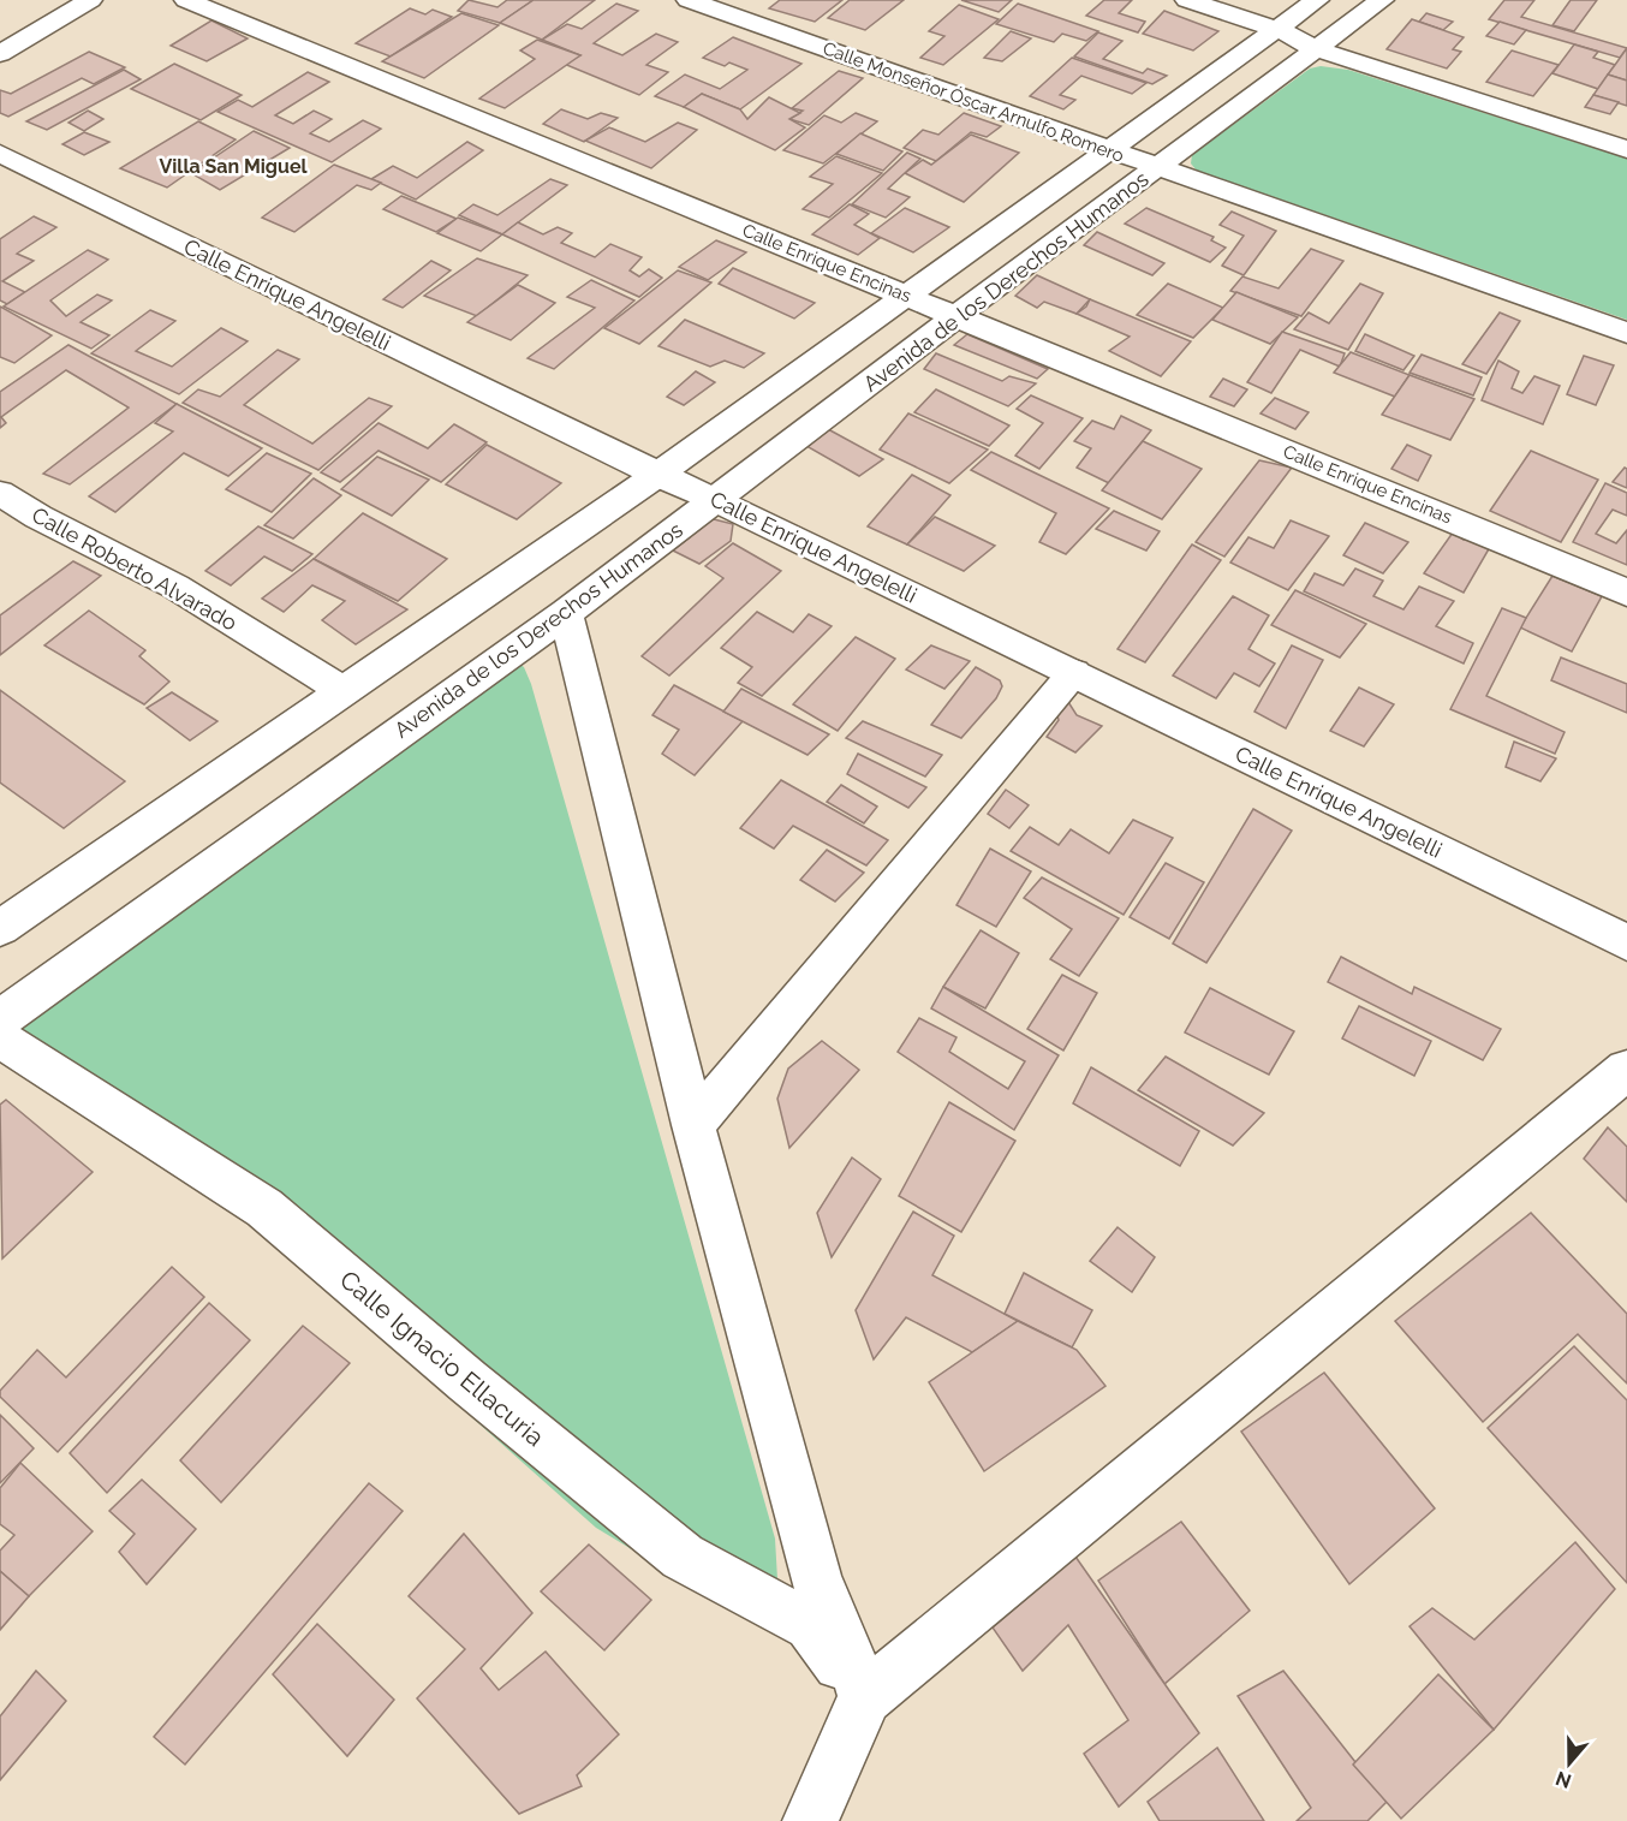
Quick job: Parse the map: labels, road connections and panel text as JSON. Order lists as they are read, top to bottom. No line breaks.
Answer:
{"streets":{"street":["Calle Monseñor Óscar Arnulfo Romero","Calle Enrique Encinas","Avenida de los Derechos Humanos","Calle Enrique Angelelli","Calle Roberto Alvarado","Calle Ignacio Ellacuria"]},"crossings":[["Calle Monseñor Óscar Arnulfo Romero","Avenida de los Derechos Humanos"],["Calle Enrique Encinas","Avenida de los Derechos Humanos"],["Avenida de los Derechos Humanos","Calle Enrique Angelelli"],["Avenida de los Derechos Humanos","Calle Roberto Alvarado"]],"districts":["Villa San Miguel"],"north":"bottom"}
